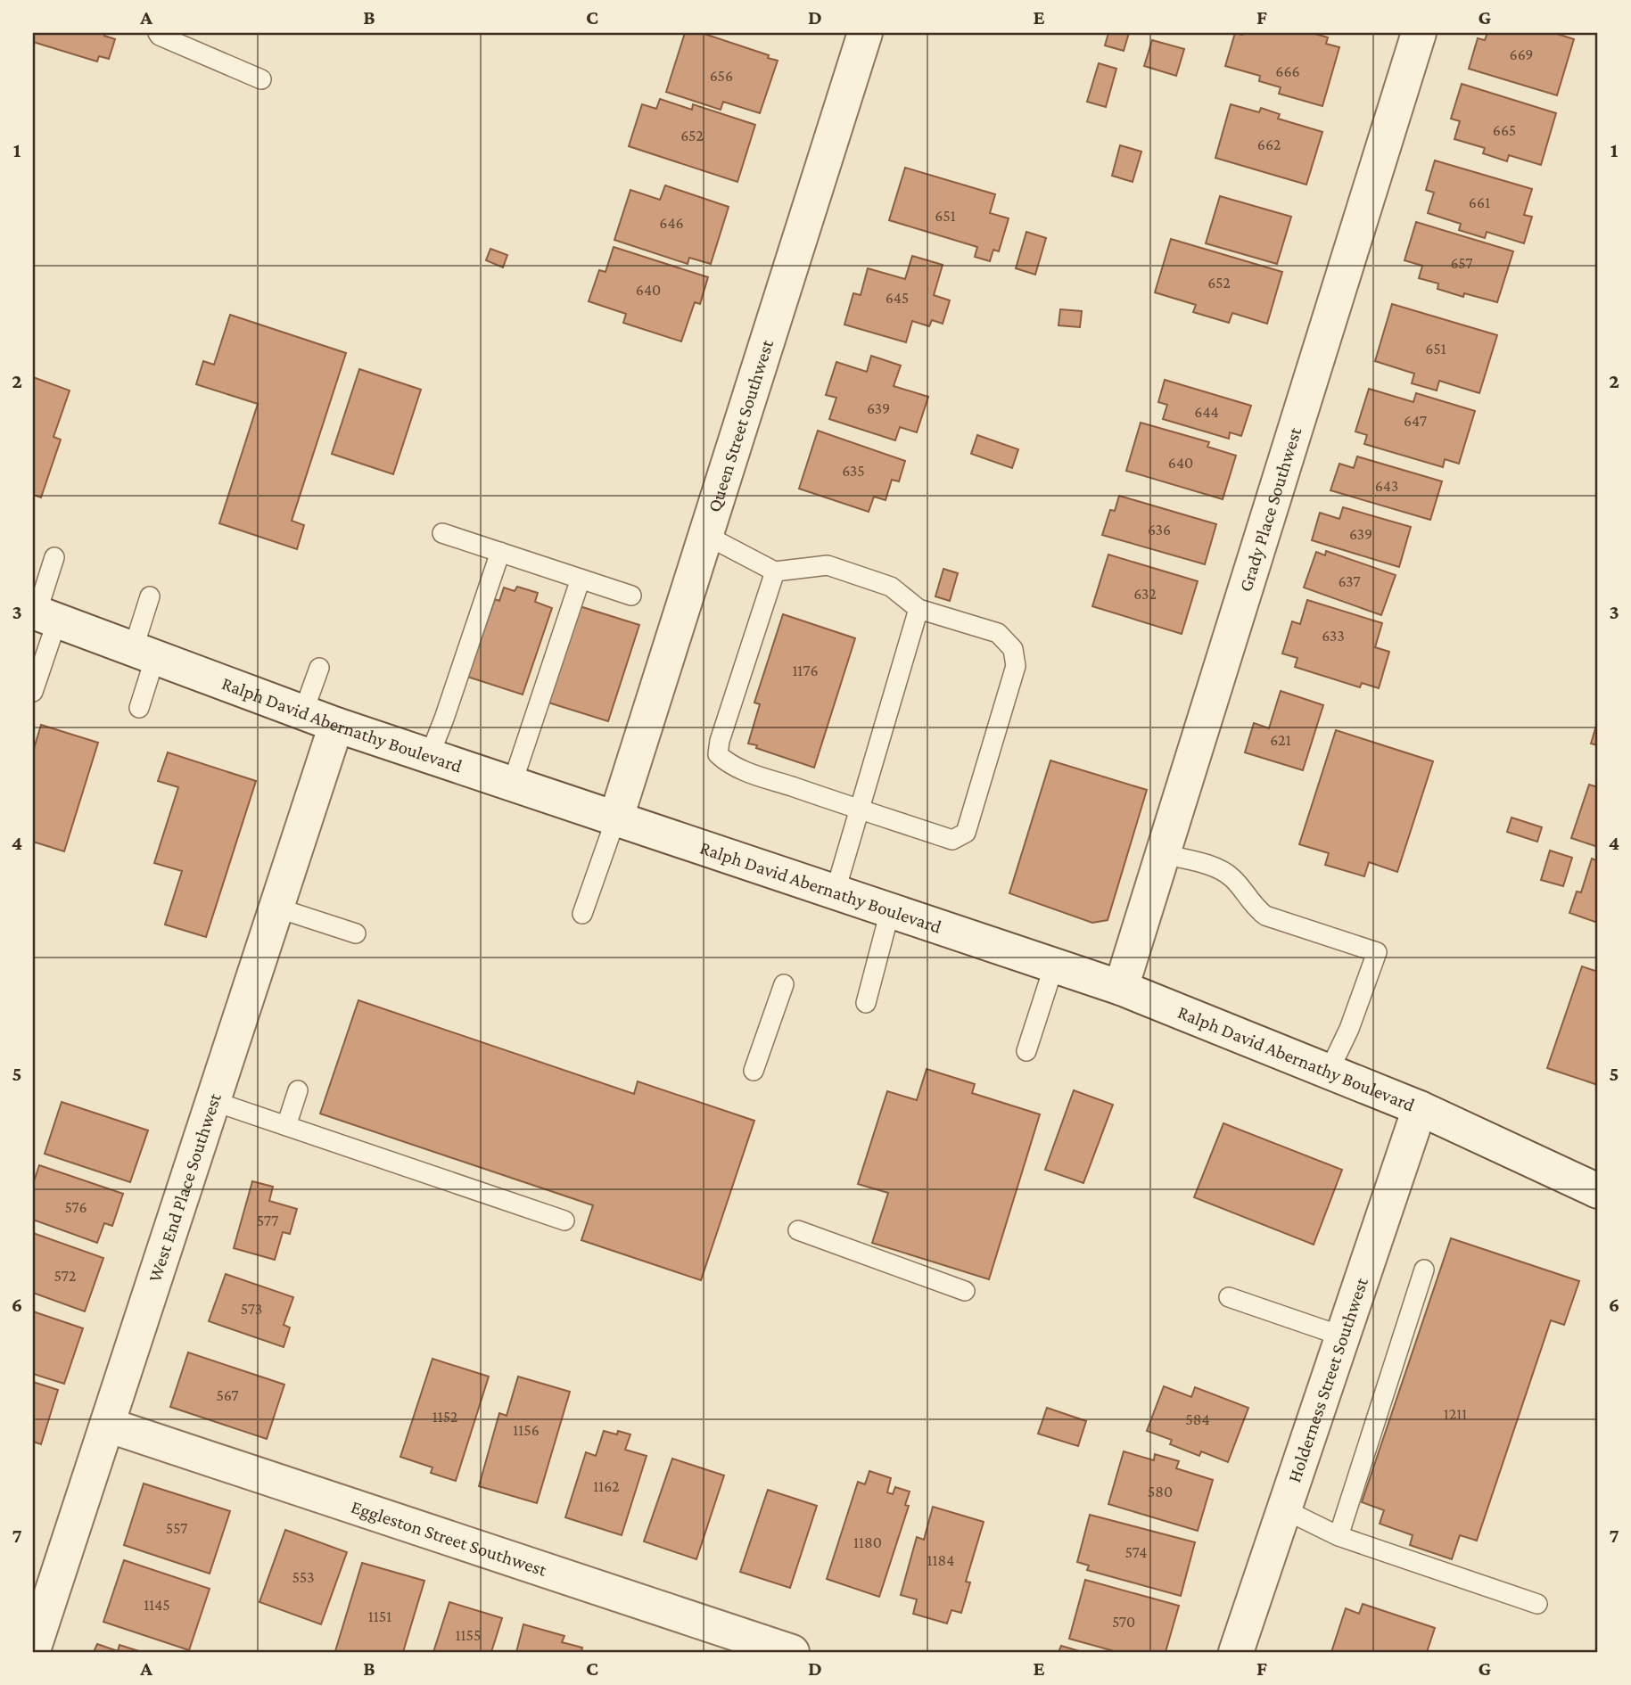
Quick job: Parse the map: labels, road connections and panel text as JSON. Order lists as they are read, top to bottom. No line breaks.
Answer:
{"streets":{"street":["Queen Street Southwest","Grady Place Southwest","Ralph David Abernathy Boulevard","West End Place Southwest","Holderness Street Southwest","Eggleston Street Southwest"]},"crossings":[["Queen Street Southwest","Ralph David Abernathy Boulevard"],["Grady Place Southwest","Ralph David Abernathy Boulevard"],["Ralph David Abernathy Boulevard","West End Place Southwest"],["Ralph David Abernathy Boulevard","Holderness Street Southwest"],["West End Place Southwest","Eggleston Street Southwest"]],"house_numbers":["669","666","656","665","652","662","661","651","646","657","652","640","645","651","639","644","647","640","635","643","636","639","637","632","633","1176","621","576","577","572","573","567","1211","1152","584","1156","1162","580","557","1180","574","1184","553","1145","1151","570","1155"],"grid":{"columns":["A","B","C","D","E","F","G"],"rows":["1","2","3","4","5","6","7"]}}
